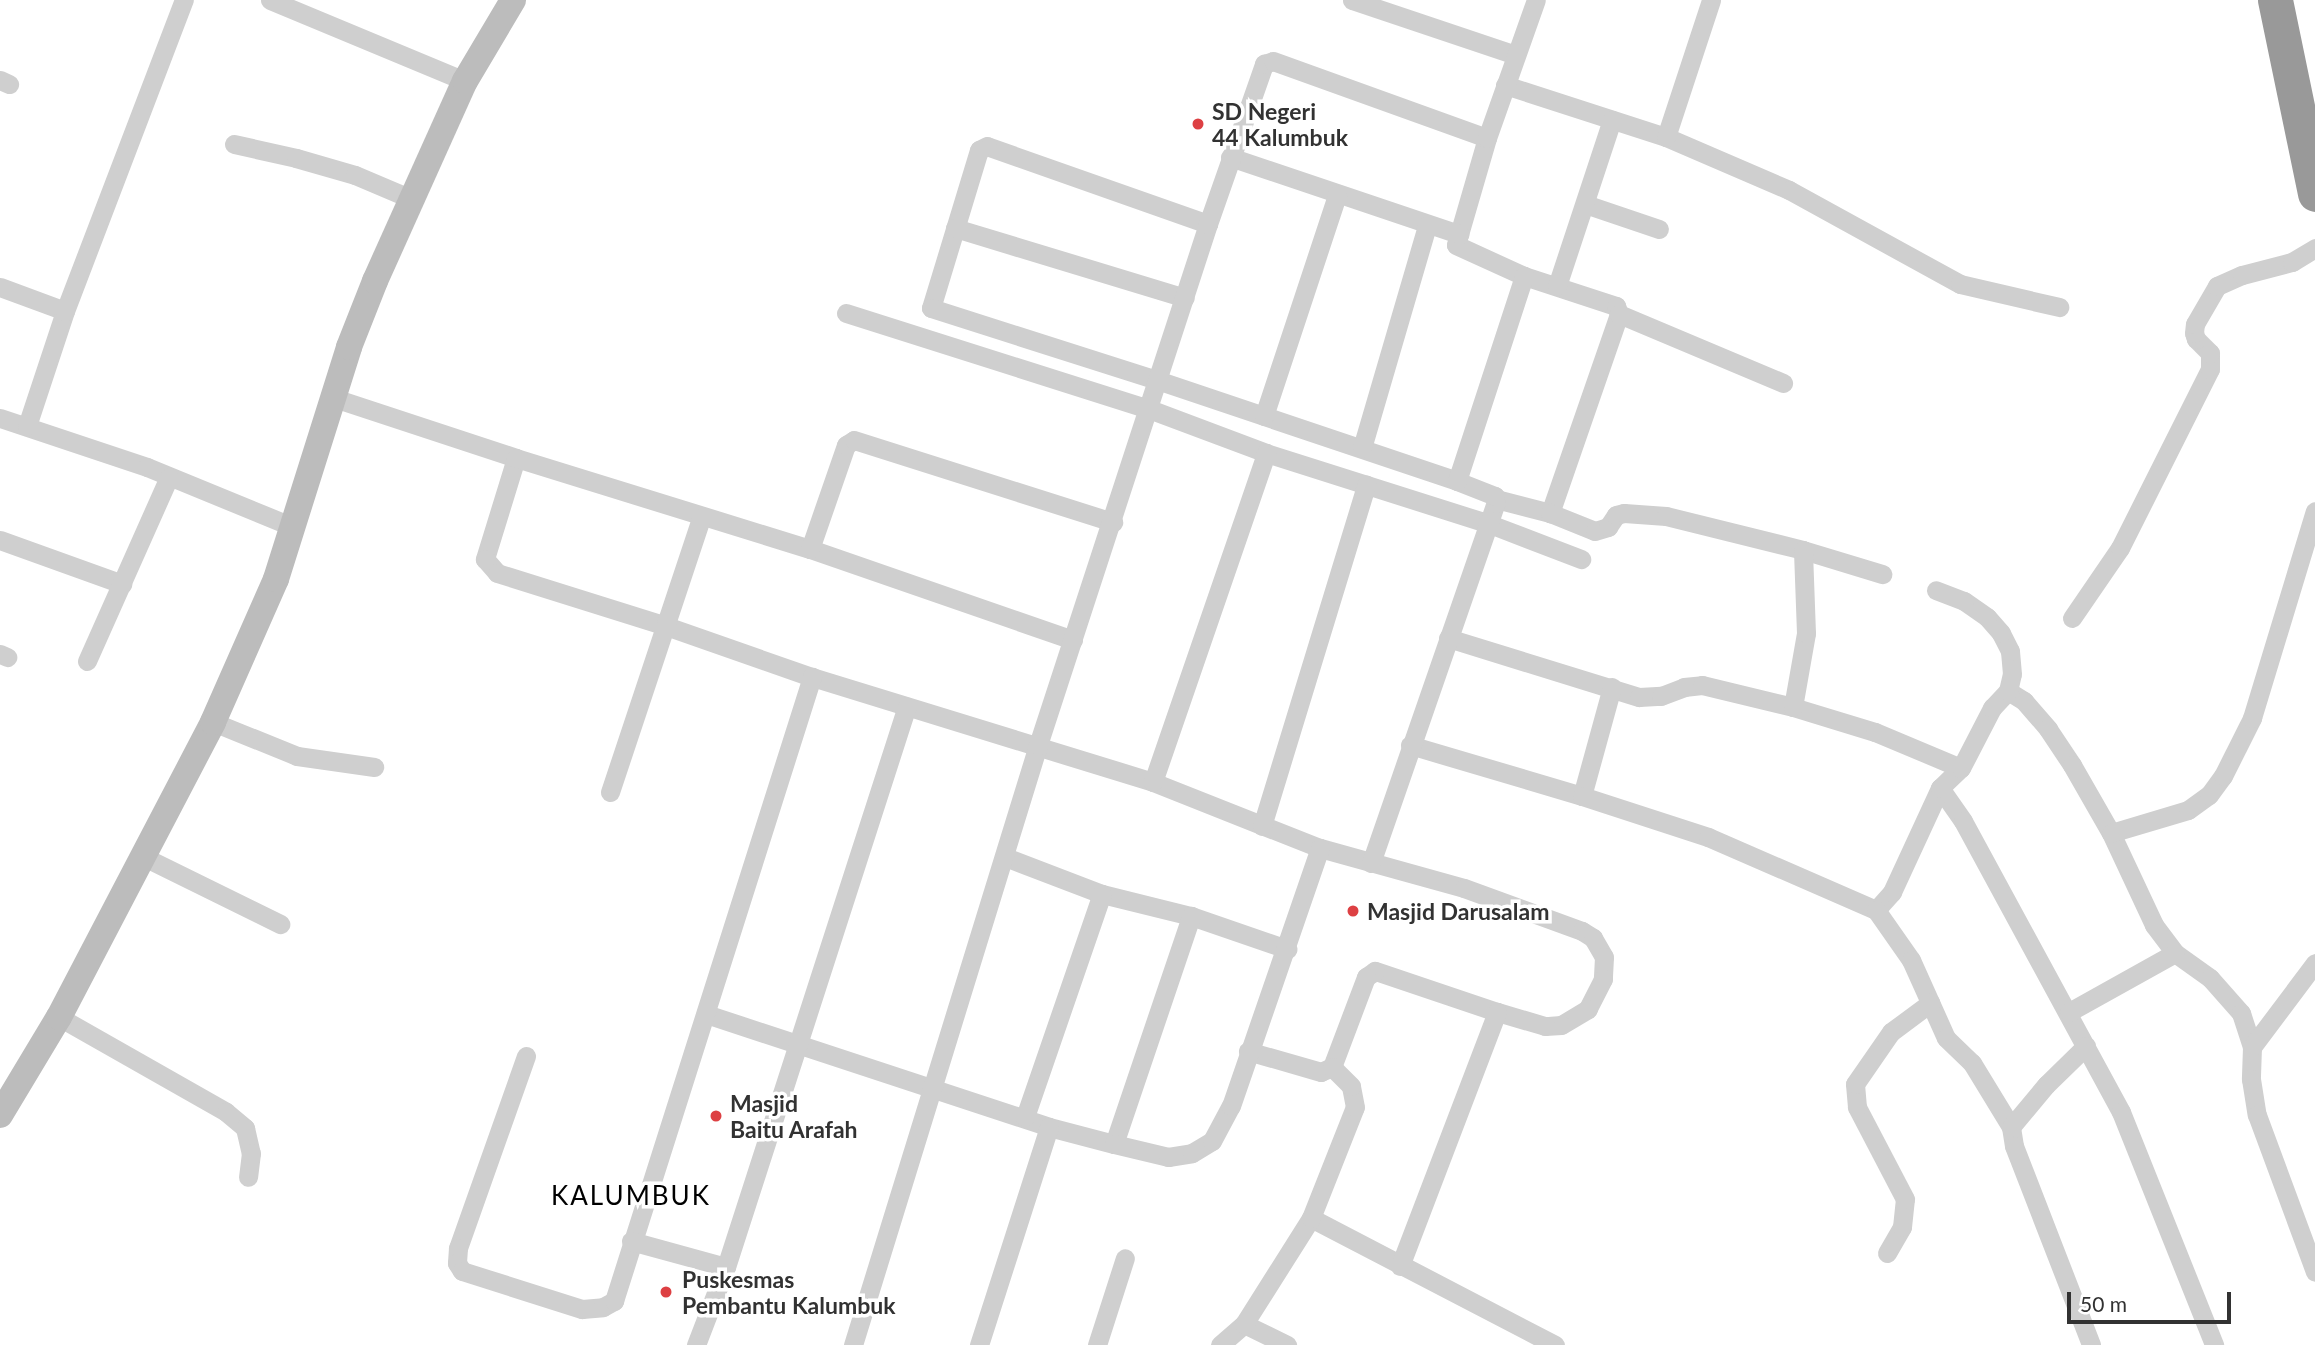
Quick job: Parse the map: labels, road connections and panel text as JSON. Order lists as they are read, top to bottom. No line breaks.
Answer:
{"districts":["KALUMBUK"],"places":["SD Negeri 44 Kalumbuk","Masjid Darusalam","Masjid Baitu Arafah","Puskesmas Pembantu Kalumbuk"],"scale_bar":"50 m"}
